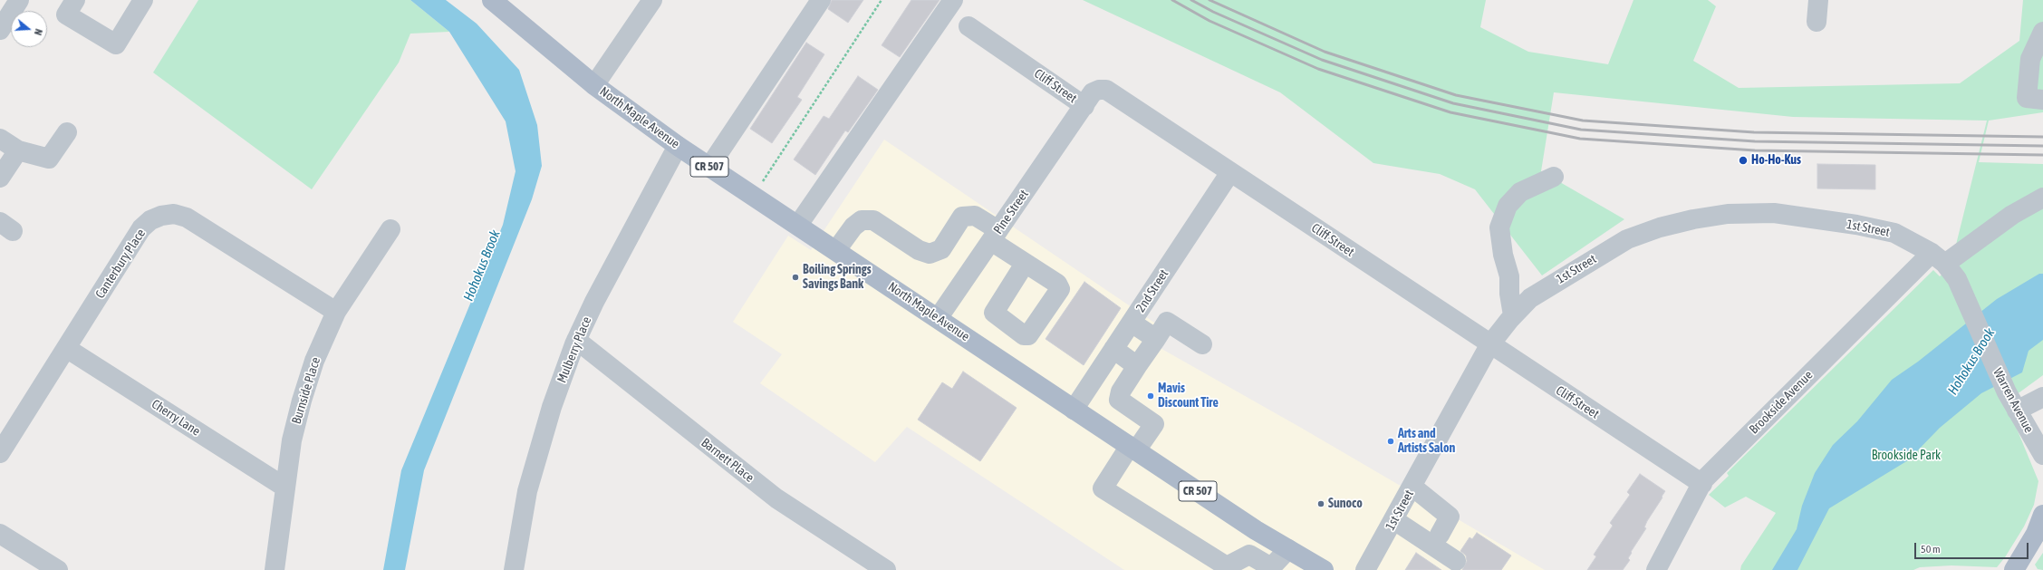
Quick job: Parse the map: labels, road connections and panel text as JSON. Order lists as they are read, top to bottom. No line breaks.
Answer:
{"streets":{"main road":["North Maple Avenue","CR 507"],"street":["Cliff Street","Pine Street","1st Street","Canterbury Place","2nd Street","Mulberry Place","Burnside Place","Warren Avenue","Brookside Avenue","Cherry Lane","Barnett Place"]},"crossings":[["Cliff Street","Pine Street"],["Cliff Street","1st Street"],["Cliff Street","2nd Street"],["Cliff Street","Brookside Avenue"],["North Maple Avenue","Pine Street"],["North Maple Avenue","2nd Street"],["North Maple Avenue","Mulberry Place"],["1st Street","Warren Avenue"],["1st Street","Brookside Avenue"],["Canterbury Place","Burnside Place"],["Canterbury Place","Cherry Lane"],["Mulberry Place","Barnett Place"],["Burnside Place","Cherry Lane"],["Warren Avenue","Brookside Avenue"]],"water":["Hohokus Brook"],"parks":["Brookside Park"],"places":["Ho-Ho-Kus","Boiling Springs Savings Bank","Mavis Discount Tire","Arts and Artists Salon","Sunoco"],"scale_bar":"50 m","north":"right"}
